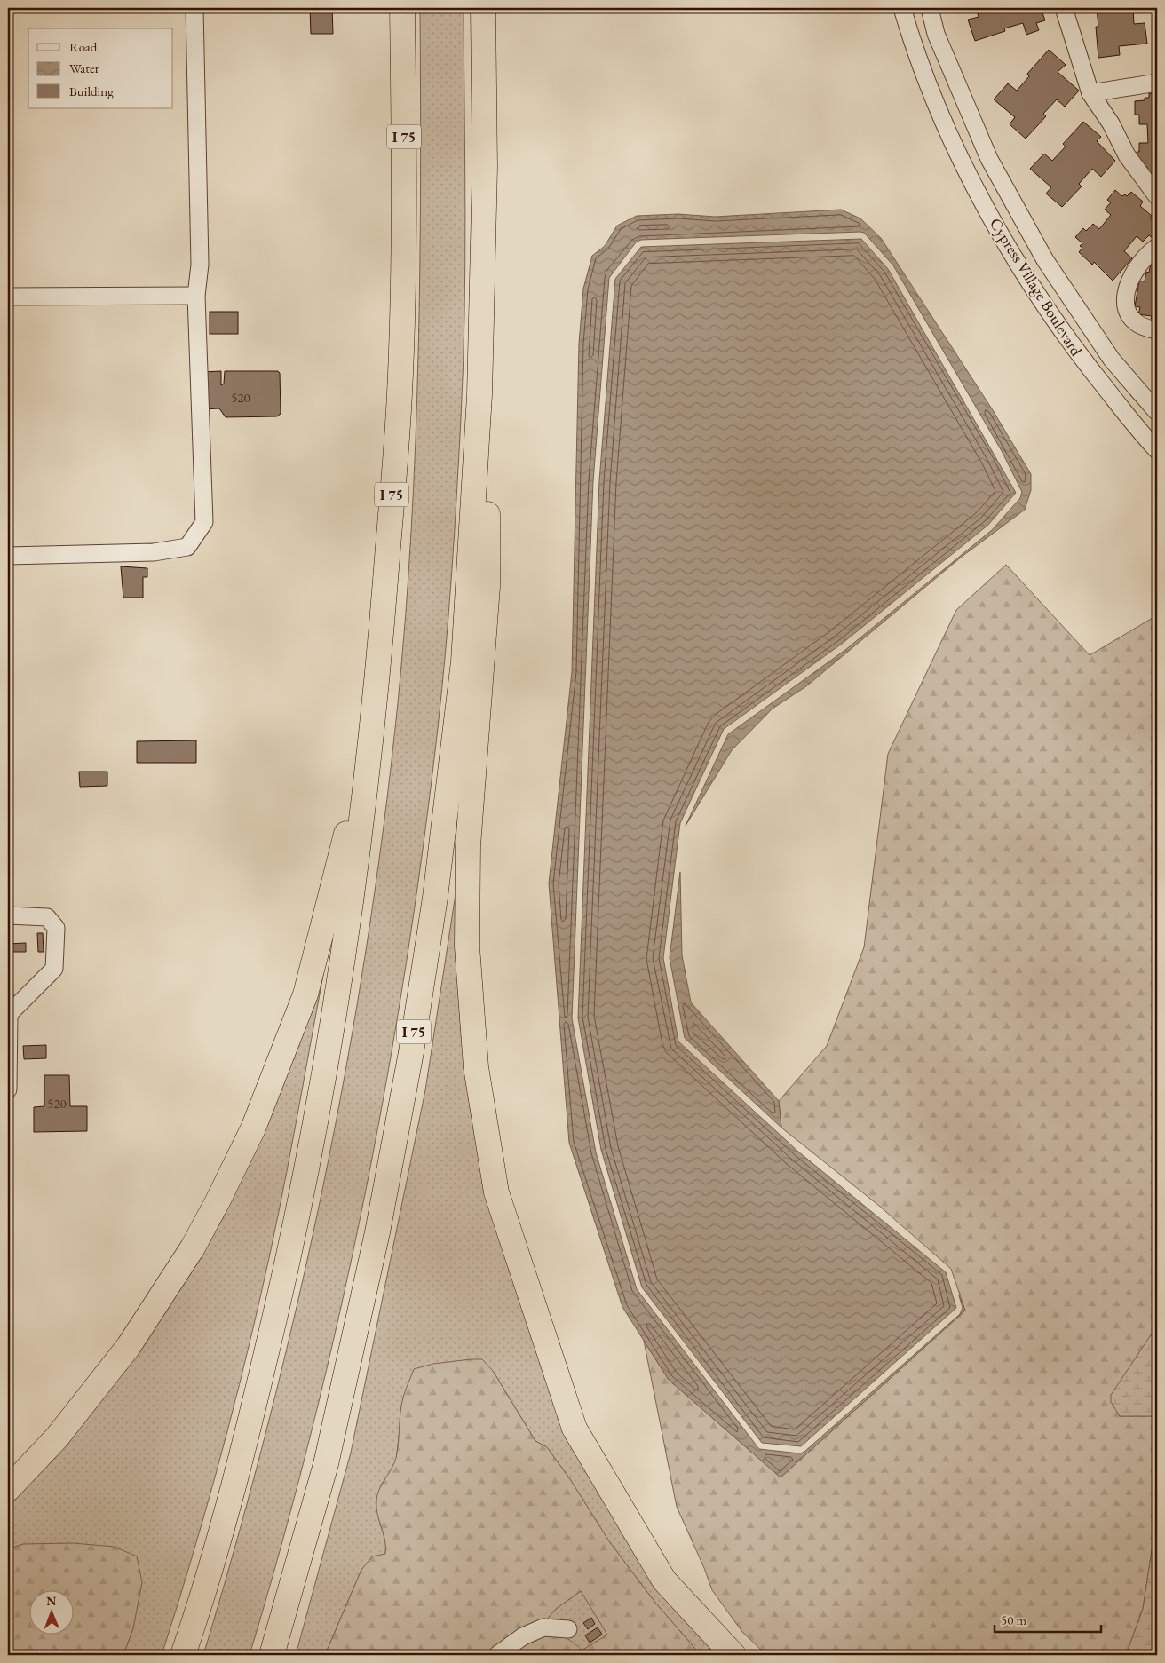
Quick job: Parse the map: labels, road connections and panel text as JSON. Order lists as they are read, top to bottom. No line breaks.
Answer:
{"streets":{"highway":["I 75"],"street":["Cypress Village Boulevard"]},"house_numbers":["520","520"],"legend":["Road","Water","Building"],"scale_bar":"50 m","north":"top"}
